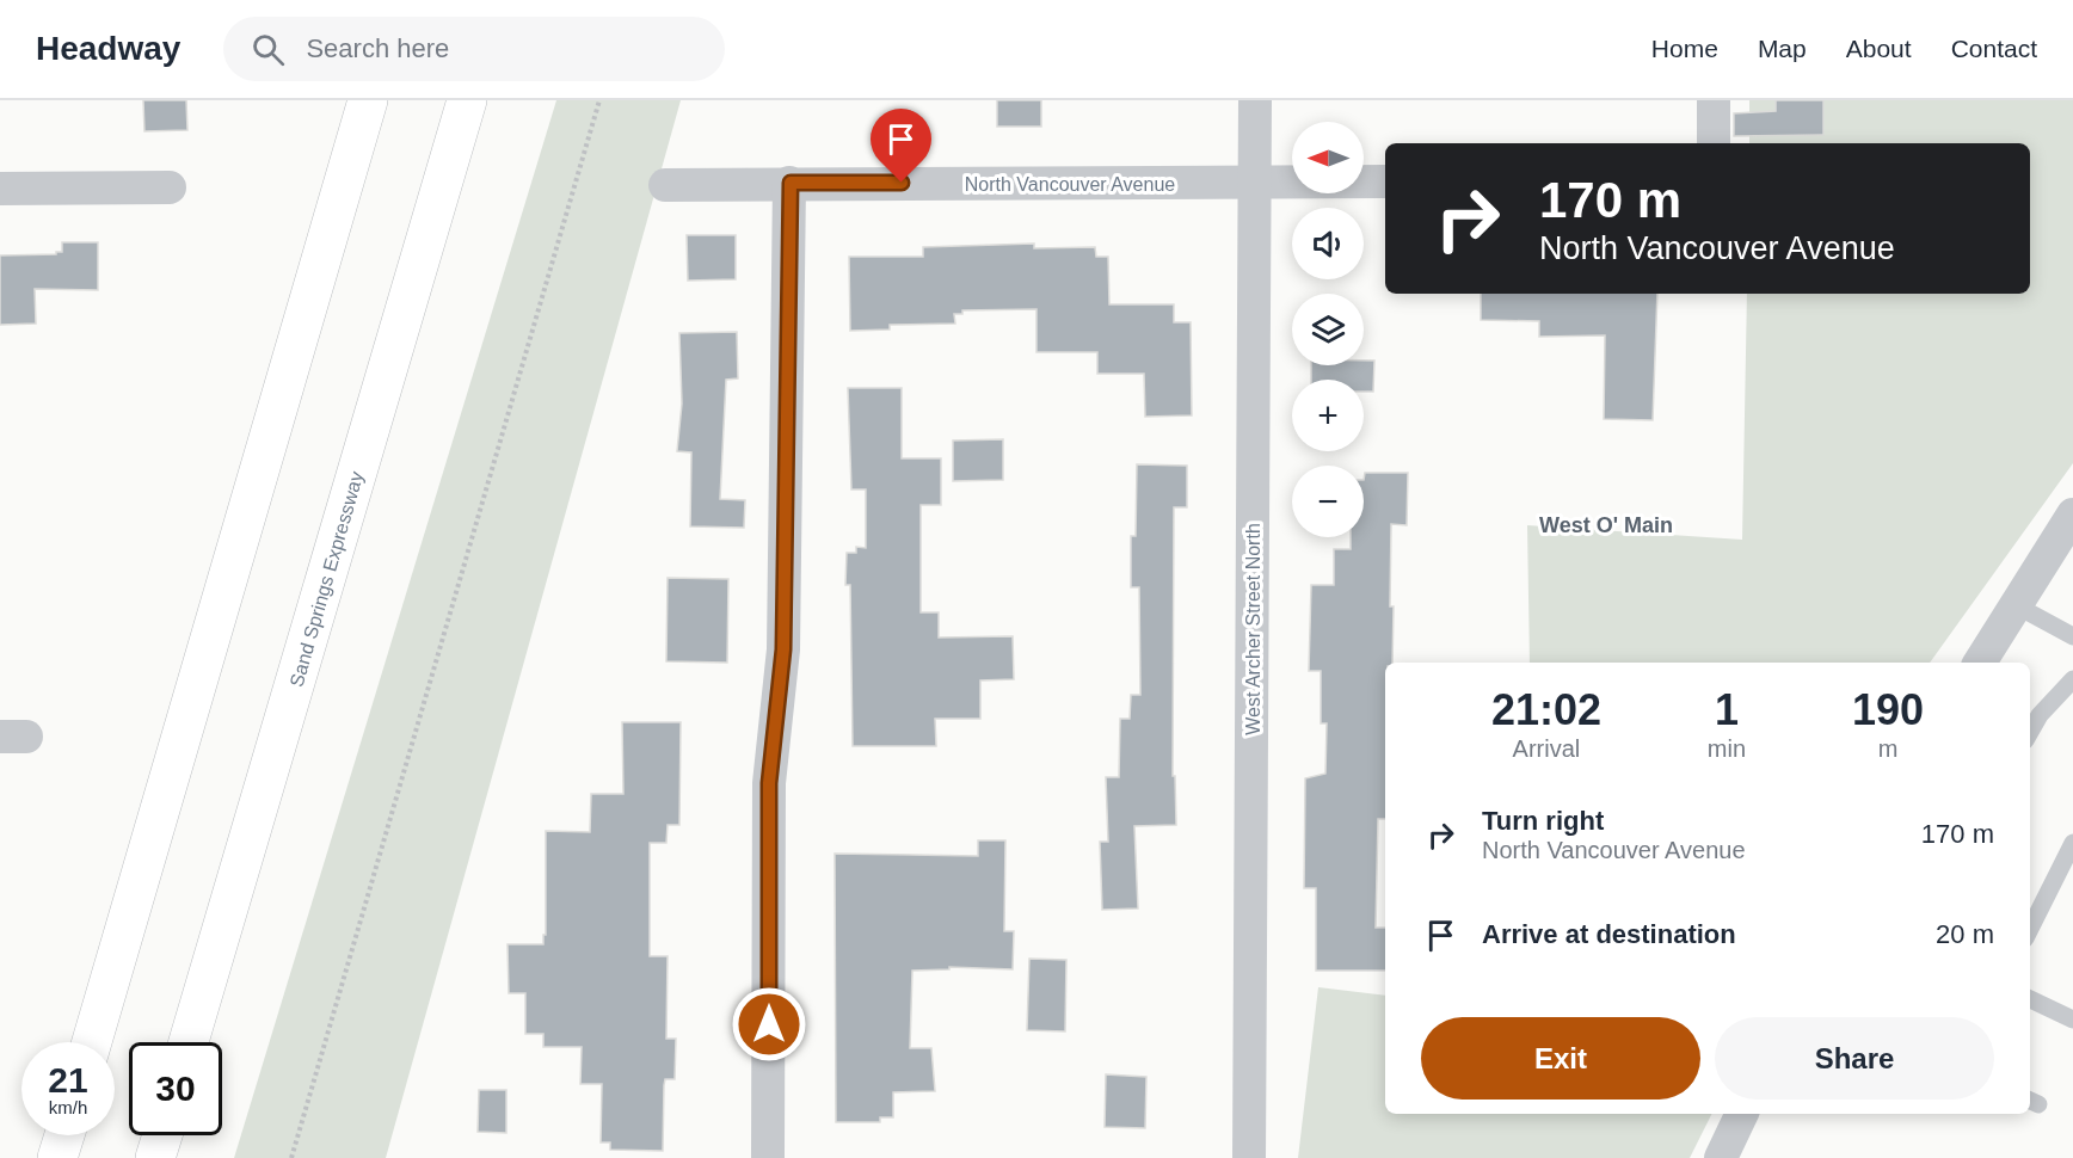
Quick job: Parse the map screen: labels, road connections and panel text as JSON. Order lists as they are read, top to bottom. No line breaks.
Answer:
{"streets":{"highway":["Sand Springs Expressway"],"street":["North Vancouver Avenue","West Archer Street North"]},"crossings":[["North Vancouver Avenue","West Archer Street North"]],"districts":["West O' Main"],"north":"left","page":{"header":"Headway","search":"Search here","nav":["Home","Map","About","Contact"],"map_buttons":["+","−"],"turn":["170 m","North Vancouver Avenue"],"eta":["21:02","Arrival","1","min","190","m"],"list":[{"name":"Turn right","note":"North Vancouver Avenue","value":"170 m"},{"name":"Arrive at destination","value":"20 m"}],"buttons":["Exit","Share"],"speed":"21 km/h","limit":"30"}}
